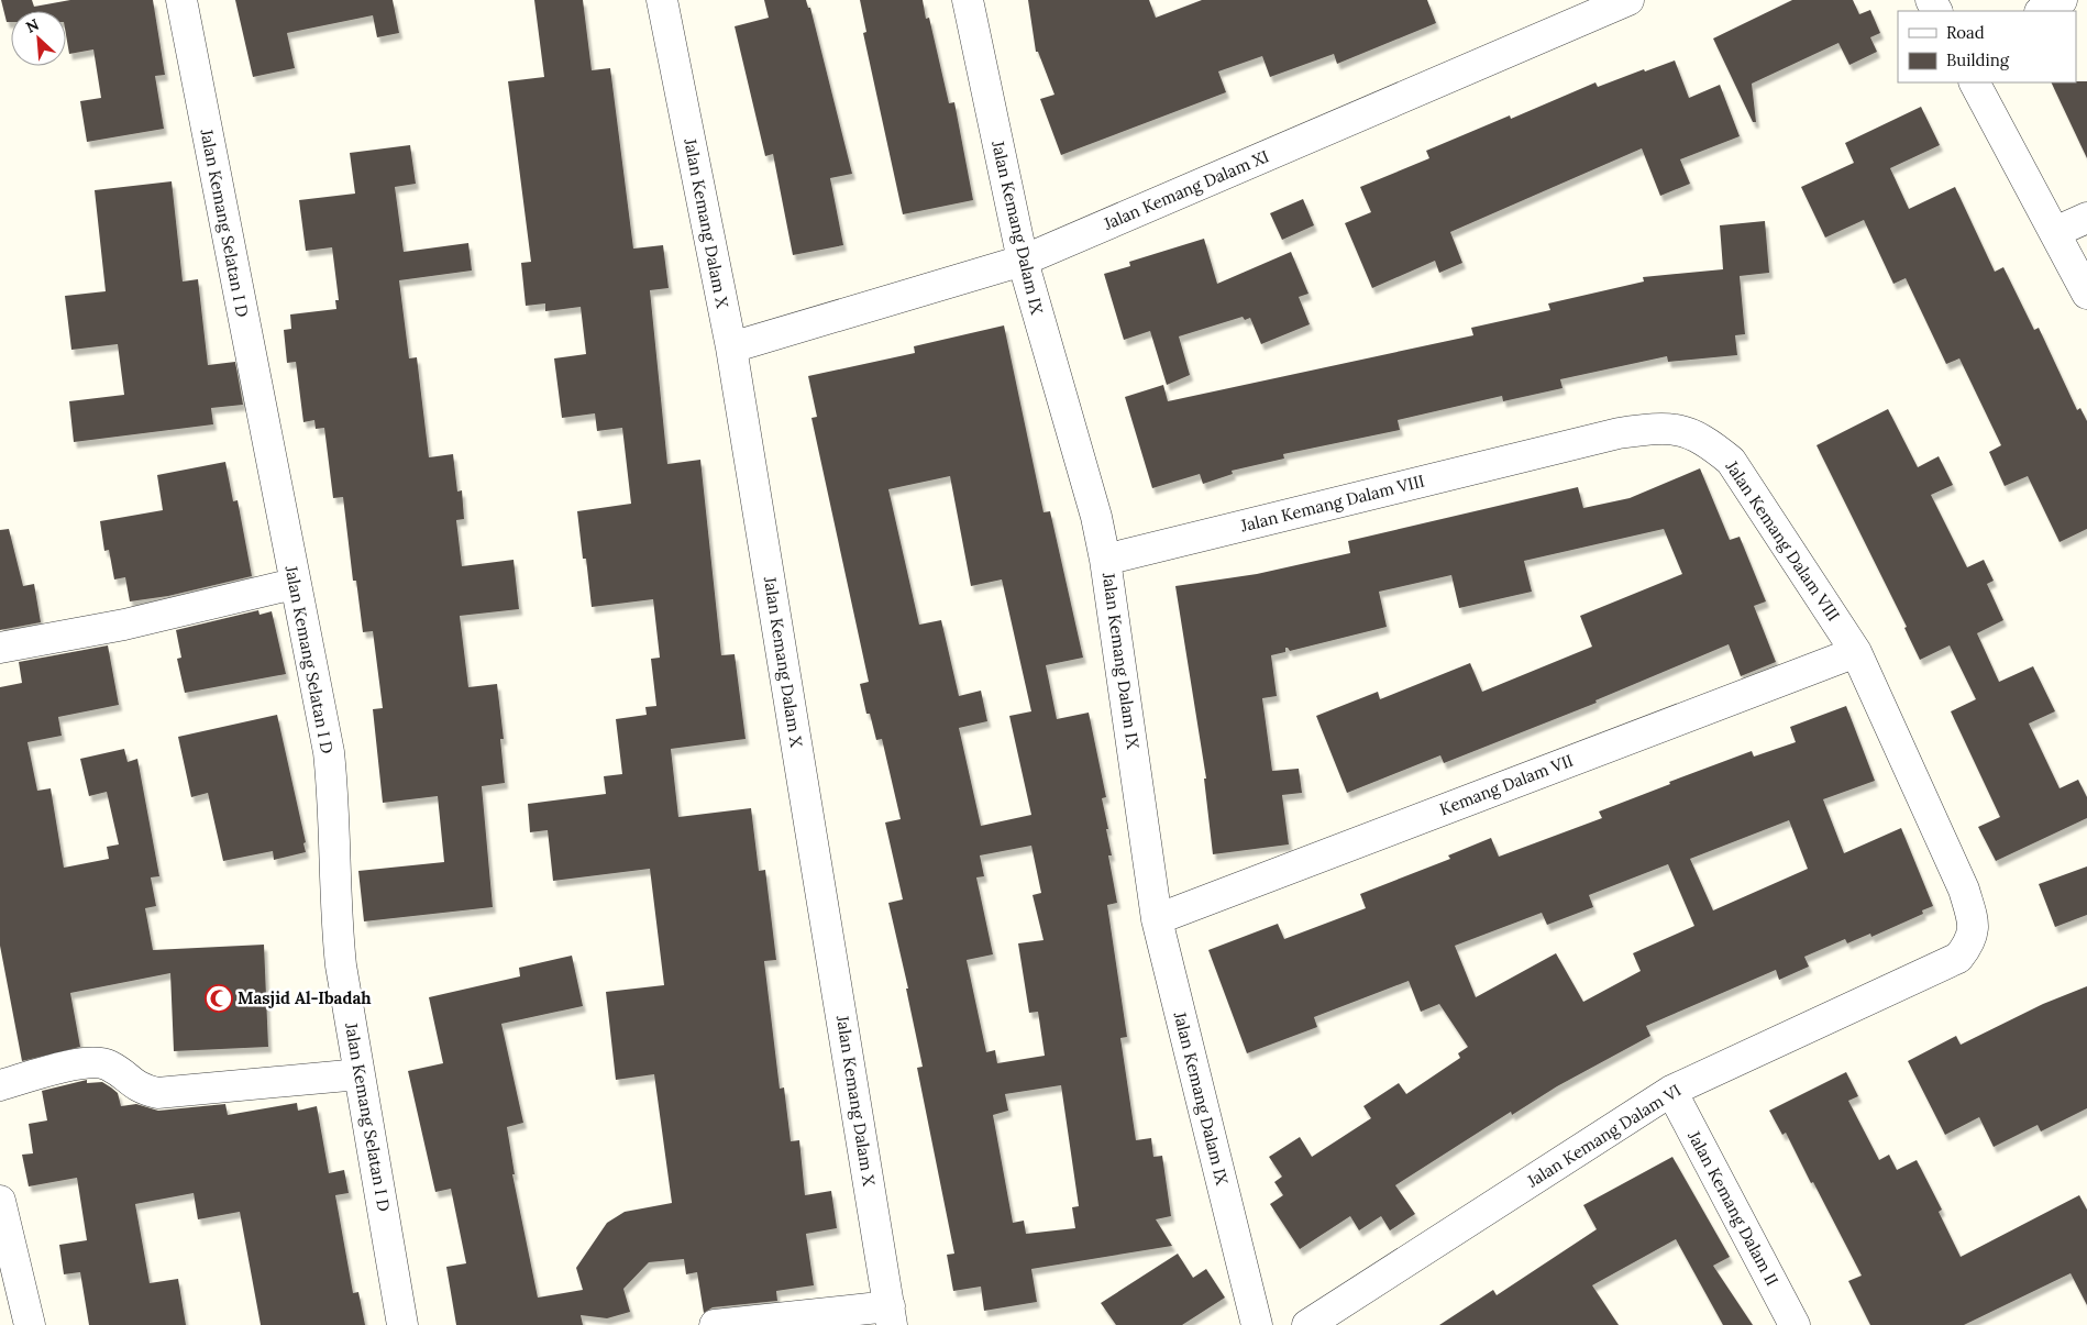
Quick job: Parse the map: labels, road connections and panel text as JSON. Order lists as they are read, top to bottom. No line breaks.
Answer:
{"streets":{"street":["Jalan Kemang Dalam XI","Jalan Kemang Selatan I D","Jalan Kemang Dalam X","Jalan Kemang Dalam IX","Jalan Kemang Dalam VIII","Kemang Dalam VII","Jalan Kemang Dalam VI","Jalan Kemang Dalam II"]},"crossings":[["Jalan Kemang Dalam XI","Jalan Kemang Dalam X"],["Jalan Kemang Dalam XI","Jalan Kemang Dalam IX"],["Jalan Kemang Dalam IX","Jalan Kemang Dalam VIII"],["Jalan Kemang Dalam IX","Kemang Dalam VII"],["Jalan Kemang Dalam VIII","Kemang Dalam VII"],["Jalan Kemang Dalam VIII","Jalan Kemang Dalam VI"],["Jalan Kemang Dalam VI","Jalan Kemang Dalam II"]],"places":{"mosque":["Masjid Al-Ibadah"]},"legend":["Road","Building"],"north":"top left"}
